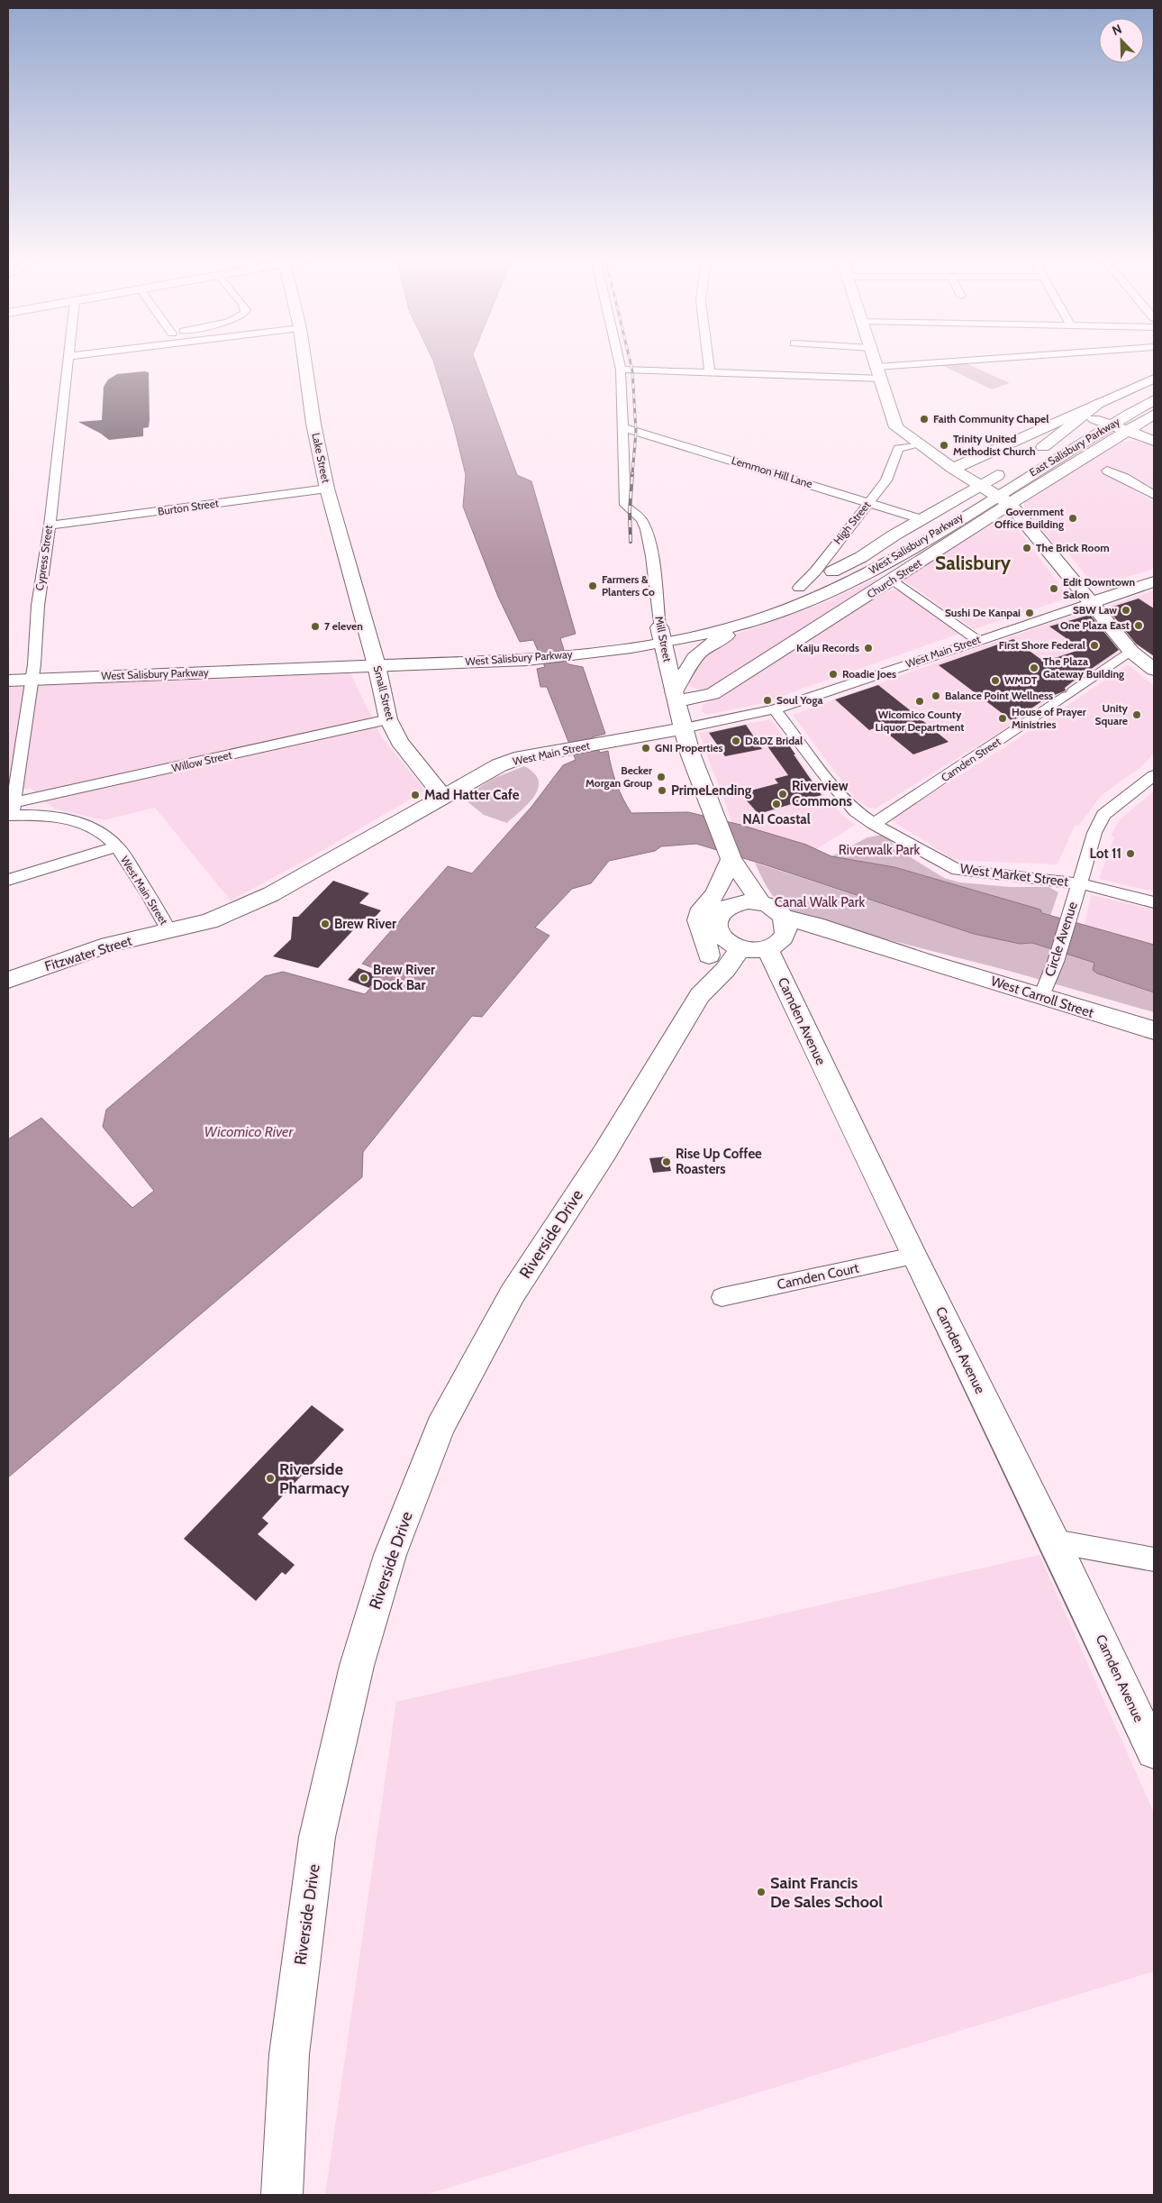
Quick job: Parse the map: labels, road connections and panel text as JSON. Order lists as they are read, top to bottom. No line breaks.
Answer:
{"streets":{"street":["East Salisbury Parkway","Lake Street","Lemmon Hill Lane","Burton Street","High Street","West Salisbury Parkway","Cypress Street","Church Street","Mill Street","West Main Street","Small Street","Camden Street","Willow Street","West Market Street","Circle Avenue","Fitzwater Street","West Carroll Street","Camden Avenue","Riverside Drive","Camden Court"]},"crossings":[["East Salisbury Parkway","West Salisbury Parkway"],["East Salisbury Parkway","Church Street"],["Lake Street","Burton Street"],["Lake Street","West Salisbury Parkway"],["Lake Street","Small Street"],["Lemmon Hill Lane","High Street"],["Lemmon Hill Lane","West Salisbury Parkway"],["Lemmon Hill Lane","Mill Street"],["Burton Street","Cypress Street"],["High Street","West Salisbury Parkway"],["West Salisbury Parkway","Cypress Street"],["West Salisbury Parkway","Church Street"],["West Salisbury Parkway","Mill Street"],["West Salisbury Parkway","Small Street"],["Cypress Street","West Main Street"],["Cypress Street","Willow Street"],["Church Street","Mill Street"],["Mill Street","West Main Street"],["Mill Street","West Carroll Street"],["Mill Street","Camden Avenue"],["Mill Street","Riverside Drive"],["West Main Street","Small Street"],["West Main Street","Willow Street"],["West Main Street","West Market Street"],["West Main Street","Fitzwater Street"],["Small Street","Willow Street"],["Camden Street","West Market Street"],["West Market Street","Circle Avenue"],["Circle Avenue","West Carroll Street"],["West Carroll Street","Camden Avenue"],["West Carroll Street","Riverside Drive"],["Camden Avenue","Riverside Drive"],["Camden Avenue","Camden Court"]],"districts":["Salisbury"],"water":["Wicomico River"],"parks":["Riverwalk Park","Canal Walk Park"],"places":["Faith Community Chapel","Trinity United Methodist Church","Government Office Building","The Brick Room","Farmers & Planters Co","Edit Downtown Salon","SBW Law","Sushi De Kanpai","One Plaza East","7 eleven","First Shore Federal","Kaiju Records","The Plaza Gateway Building","Roadie Joes","WMDT","Balance Point Wellness","Soul Yoga","Wicomico County Liquor Department","Unity Square","House of Prayer Ministries","D&DZ Bridal","GNI Properties","Becker Morgan Group","PrimeLending","Riverview Commons","Mad Hatter Cafe","NAI Coastal","Lot 11","Brew River","Brew River Dock Bar","Rise Up Coffee Roasters","Riverside Pharmacy","Saint Francis De Sales School"],"north":"top left"}
